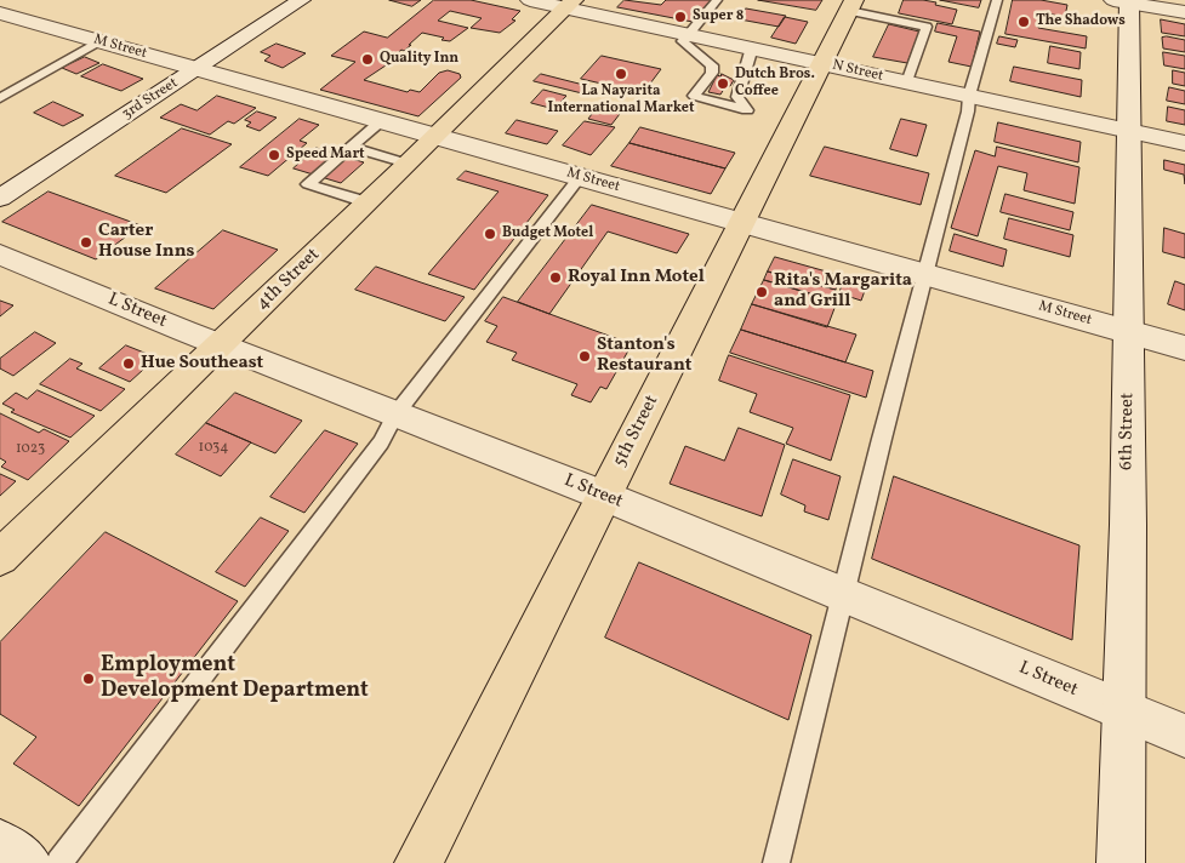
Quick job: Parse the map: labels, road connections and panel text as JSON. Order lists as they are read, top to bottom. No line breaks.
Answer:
{"streets":{"highway":["4th Street","5th Street"],"street":["M Street","N Street","3rd Street","L Street","6th Street"]},"crossings":[["M Street","3rd Street"],["M Street","4th Street"],["M Street","5th Street"],["M Street","6th Street"],["N Street","4th Street"],["N Street","5th Street"],["N Street","6th Street"],["4th Street","L Street"],["L Street","5th Street"],["L Street","6th Street"]],"places":["Super 8","The Shadows","Quality Inn","La Nayarita International Market","Dutch Bros. Coffee","Speed Mart","Budget Motel","Carter House Inns","Royal Inn Motel","Rita's Margarita and Grill","Stanton's Restaurant","Hue Southeast","Employment Development Department"],"house_numbers":["1034","1023"]}
